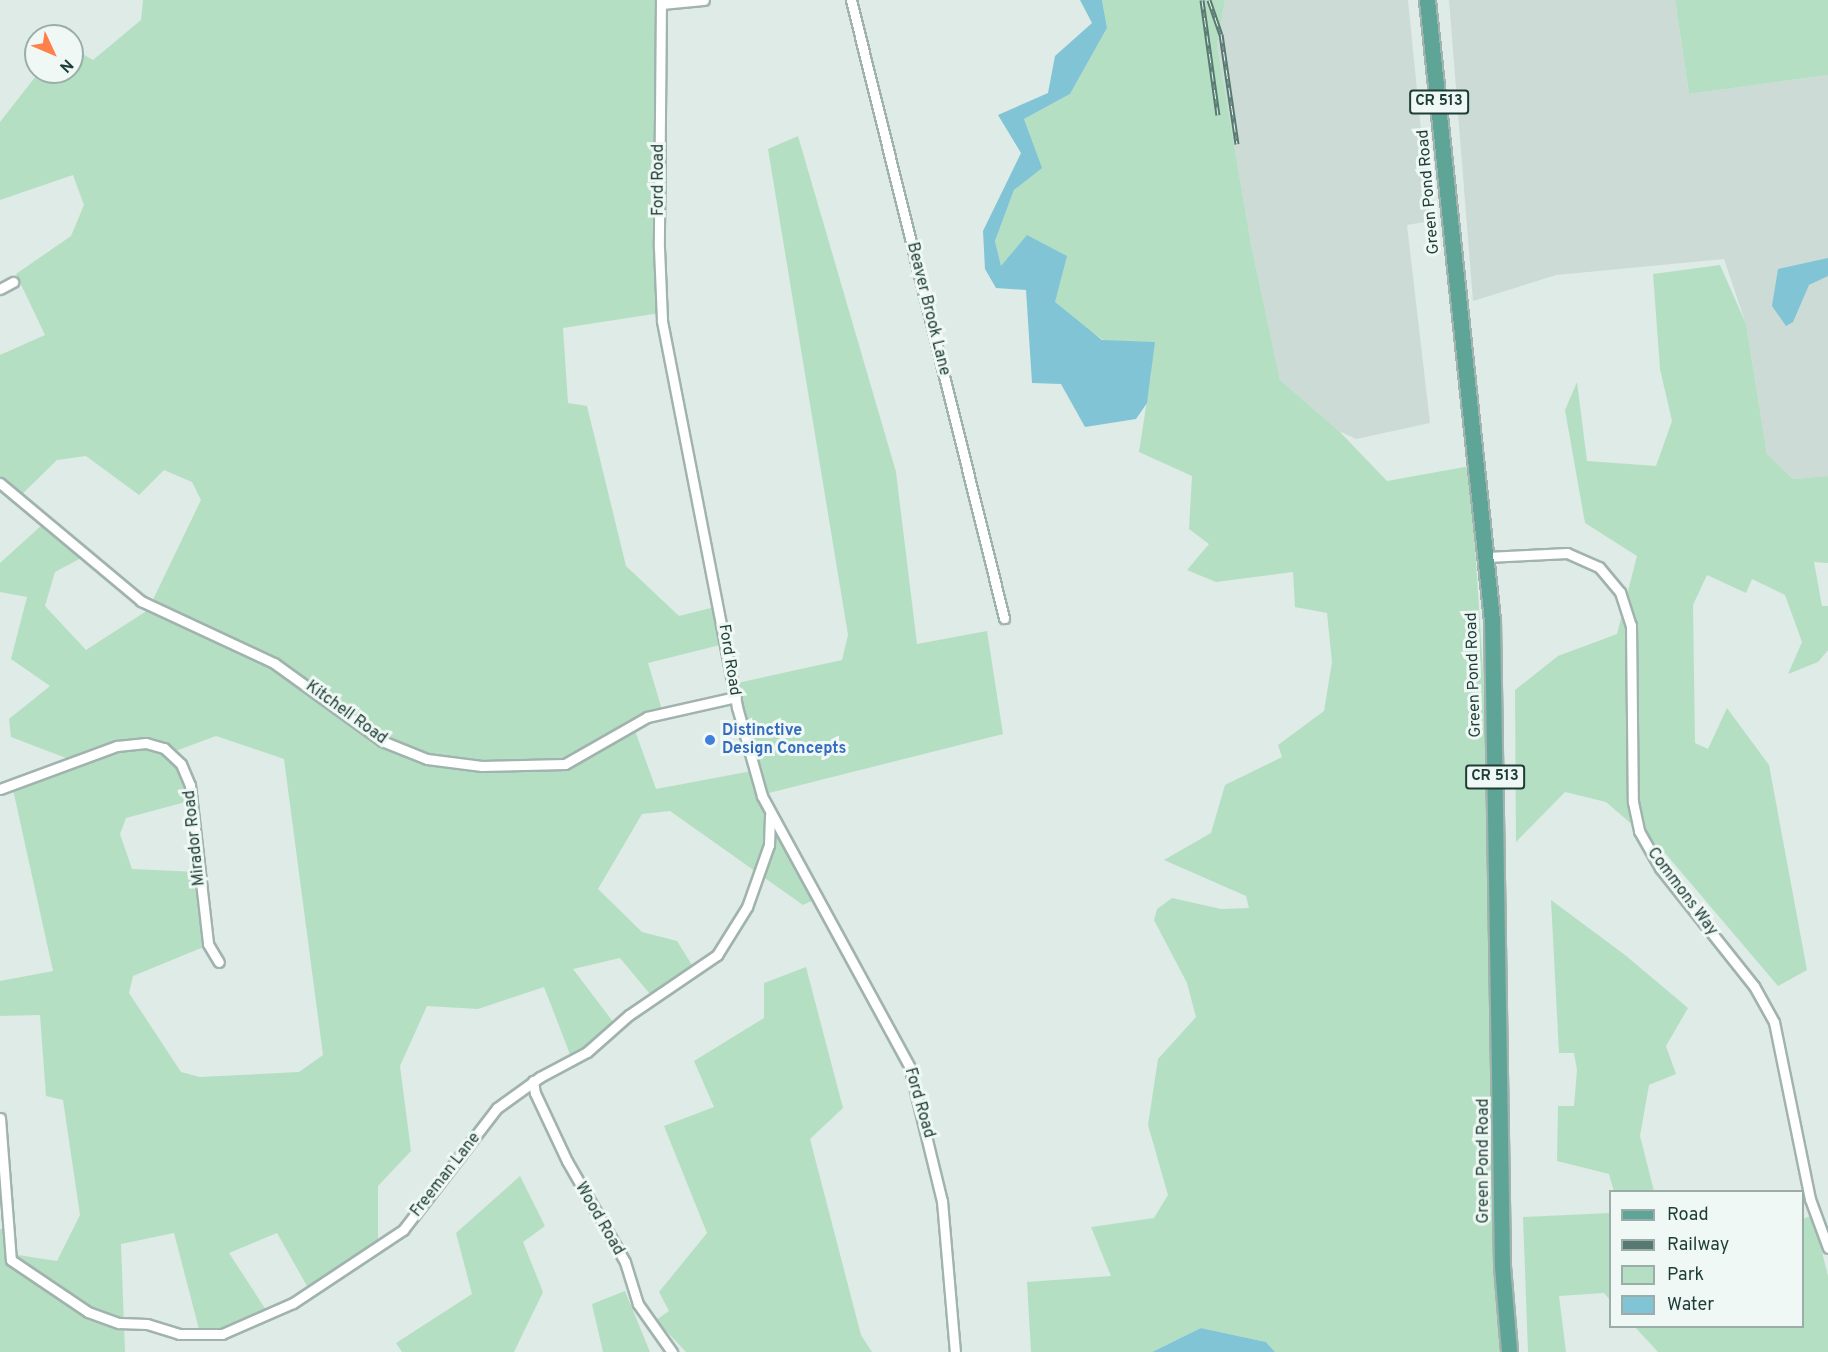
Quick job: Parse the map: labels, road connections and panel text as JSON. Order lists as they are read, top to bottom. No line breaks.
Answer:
{"streets":{"main road":["CR 513","Green Pond Road"],"street":["Ford Road","Beaver Brook Lane","Kitchell Road","Mirador Road","Commons Way","Freeman Lane","Wood Road"]},"crossings":[["Ford Road","Kitchell Road"],["Ford Road","Freeman Lane"],["Green Pond Road","Commons Way"],["Freeman Lane","Wood Road"]],"places":["Distinctive Design Concepts"],"legend":["Road","Railway","Park","Water"],"north":"bottom right"}
